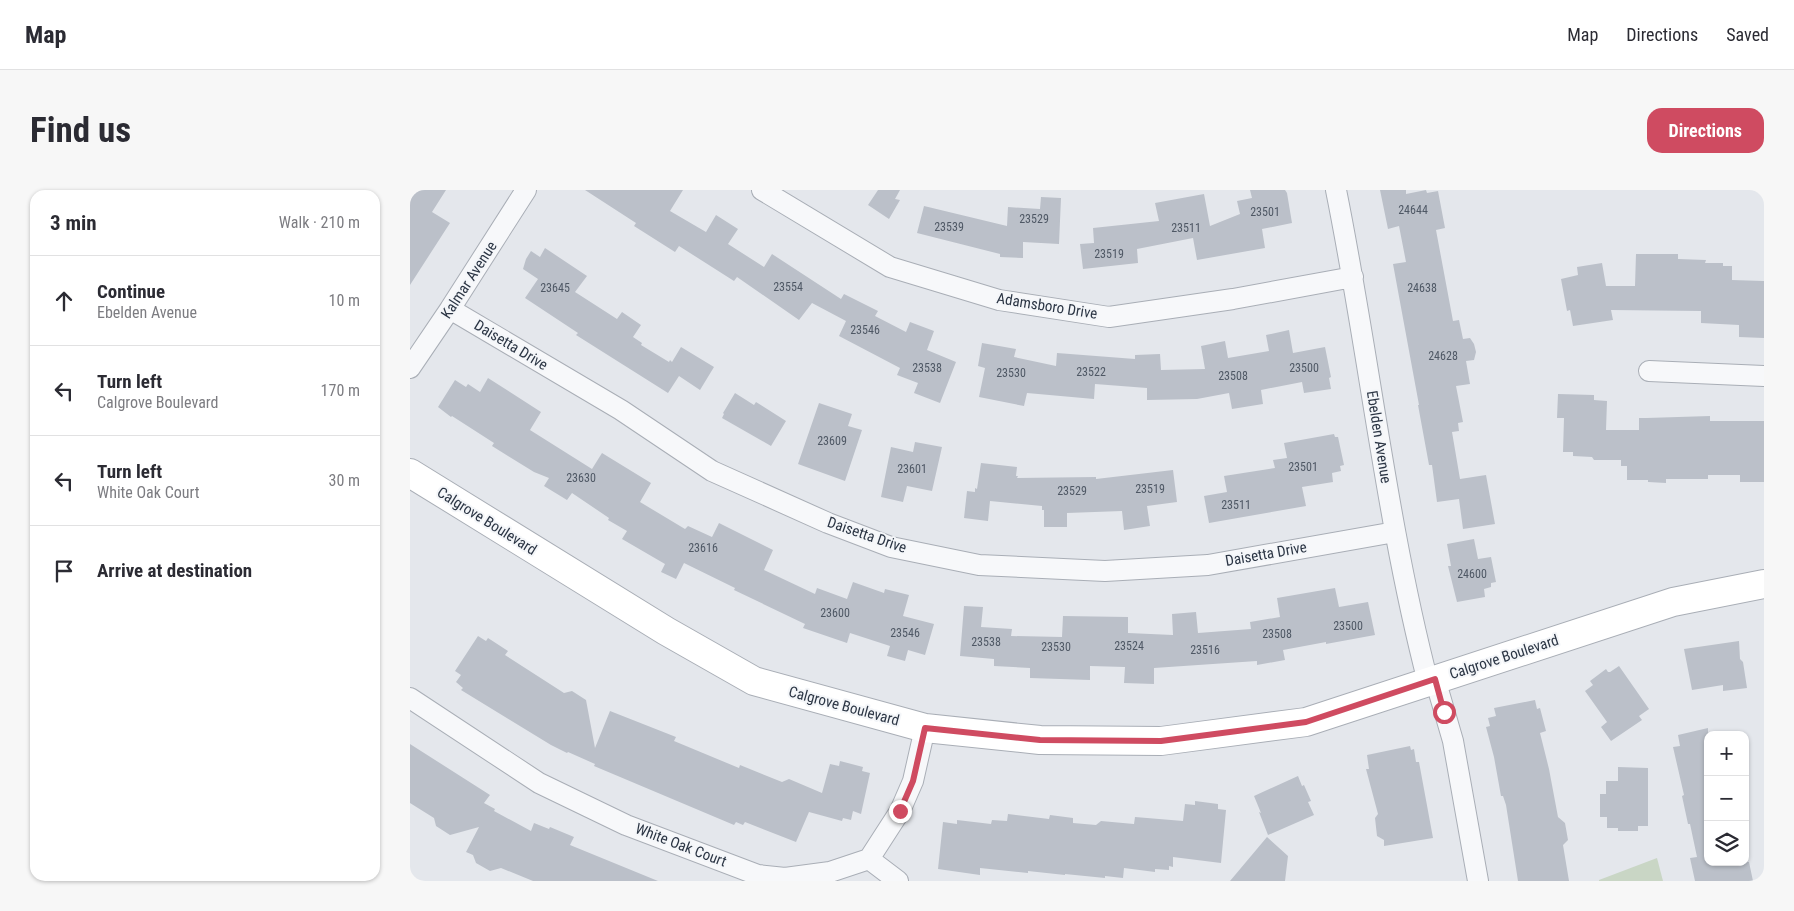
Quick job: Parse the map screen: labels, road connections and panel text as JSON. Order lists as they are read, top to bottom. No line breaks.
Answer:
{"streets":{"street":["Kalmar Avenue","Adamsboro Drive","Daisetta Drive","Ebelden Avenue","Calgrove Boulevard","White Oak Court"]},"crossings":[["Kalmar Avenue","Daisetta Drive"],["Adamsboro Drive","Ebelden Avenue"],["Daisetta Drive","Ebelden Avenue"],["Ebelden Avenue","Calgrove Boulevard"]],"house_numbers":["24644","23501","23529","23539","23511","23519","23554","23645","24638","23546","24628","23538","23500","23522","23530","23508","23609","23501","23601","23630","23519","23529","23511","23616","24600","23600","23500","23546","23508","23538","23524","23530","23516"],"page":{"header":"Map","nav":["Map","Directions","Saved"],"buttons":"Directions","title":"Find us","heading":["3 min","Walk · 210 m"],"list":[["Continue","Ebelden Avenue","10 m"],["Turn left","Calgrove Boulevard","170 m"],["Turn left","White Oak Court","30 m"],"Arrive at destination"],"map_buttons":["+","−"]}}
